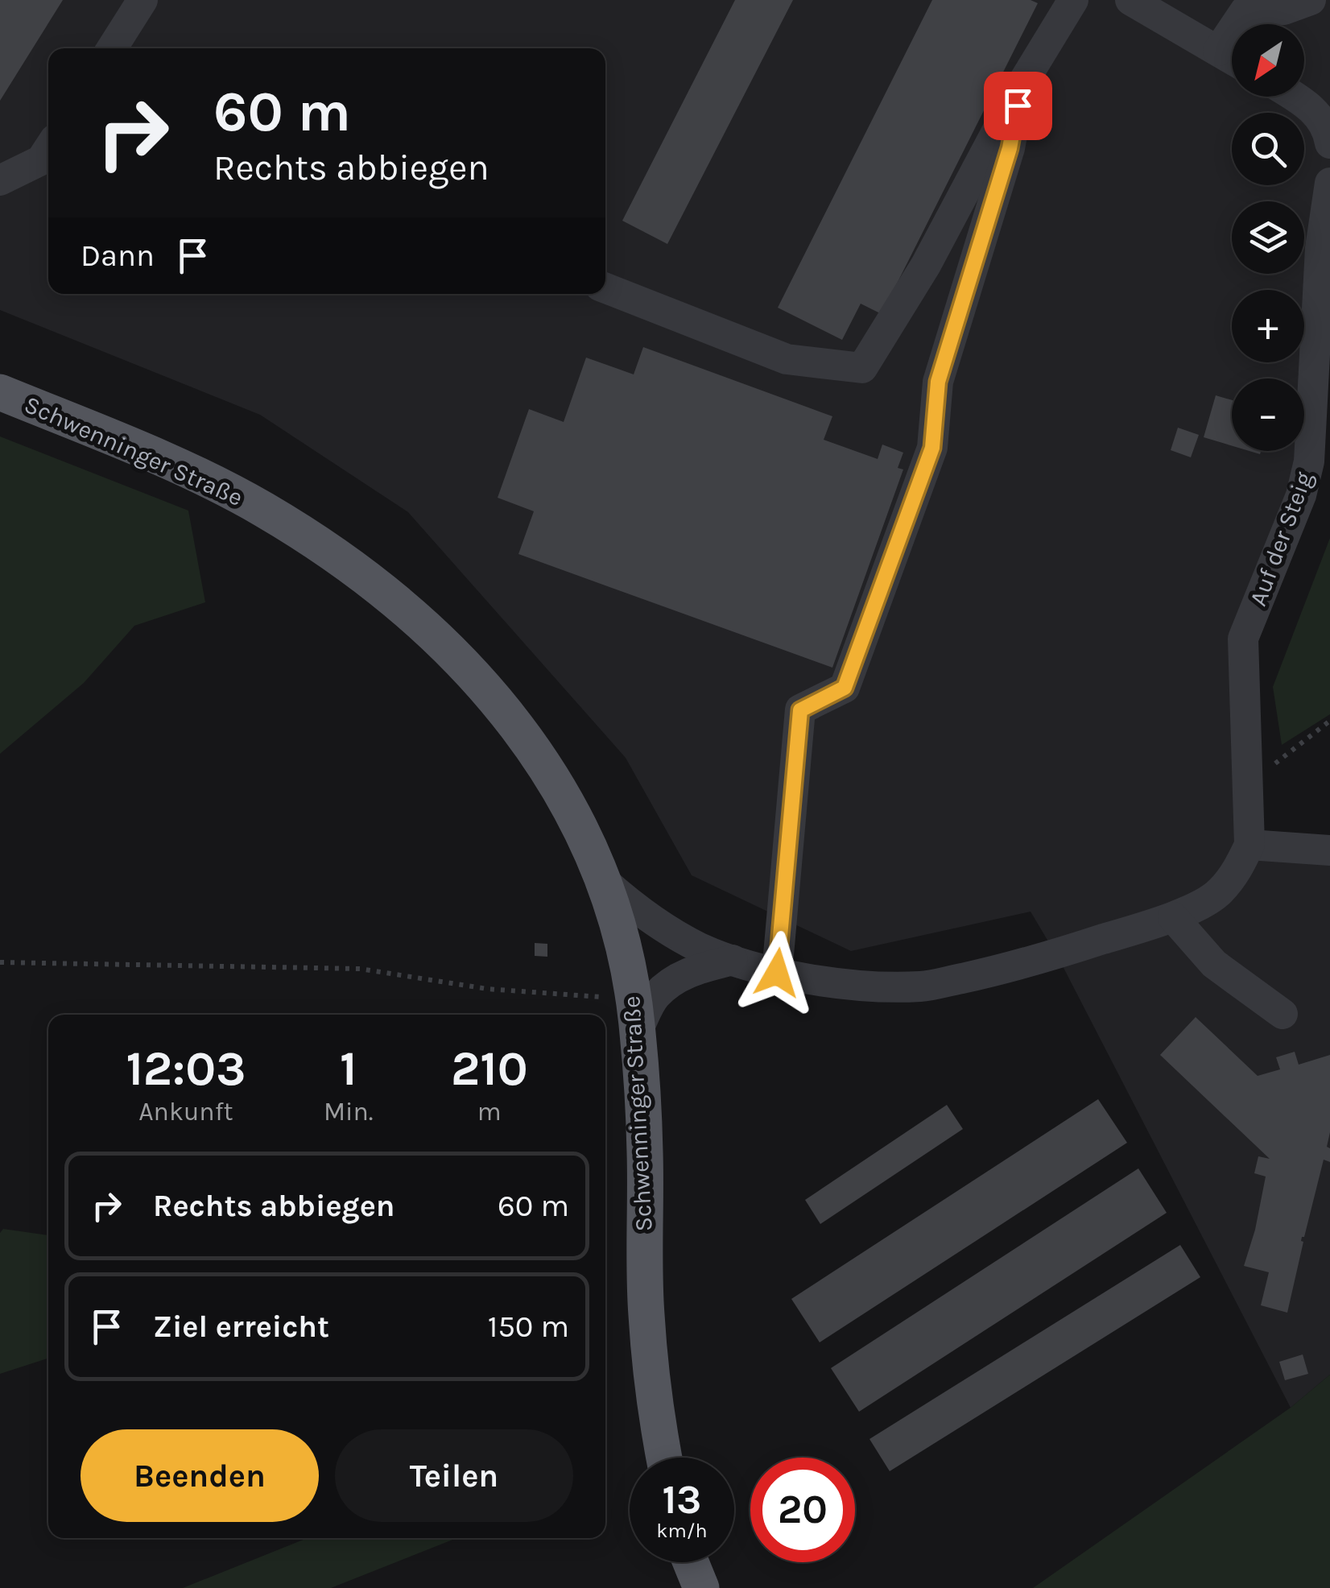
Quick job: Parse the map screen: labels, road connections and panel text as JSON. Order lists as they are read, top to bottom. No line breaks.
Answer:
{"streets":{"main road":["Schwenninger Straße"],"street":["Auf der Steig"]},"crossings":[["Schwenninger Straße","Auf der Steig"]],"north":"bottom left","page":{"map_buttons":["+","−"],"turn":["60 m","Rechts abbiegen"],"then":"Dann","eta":["12:03","Ankunft","1","Min.","210","m"],"list":[{"name":"Rechts abbiegen","value":"60 m"},{"name":"Ziel erreicht","value":"150 m"}],"buttons":["Beenden","Teilen"],"speed":"13 km/h","limit":"20"}}
